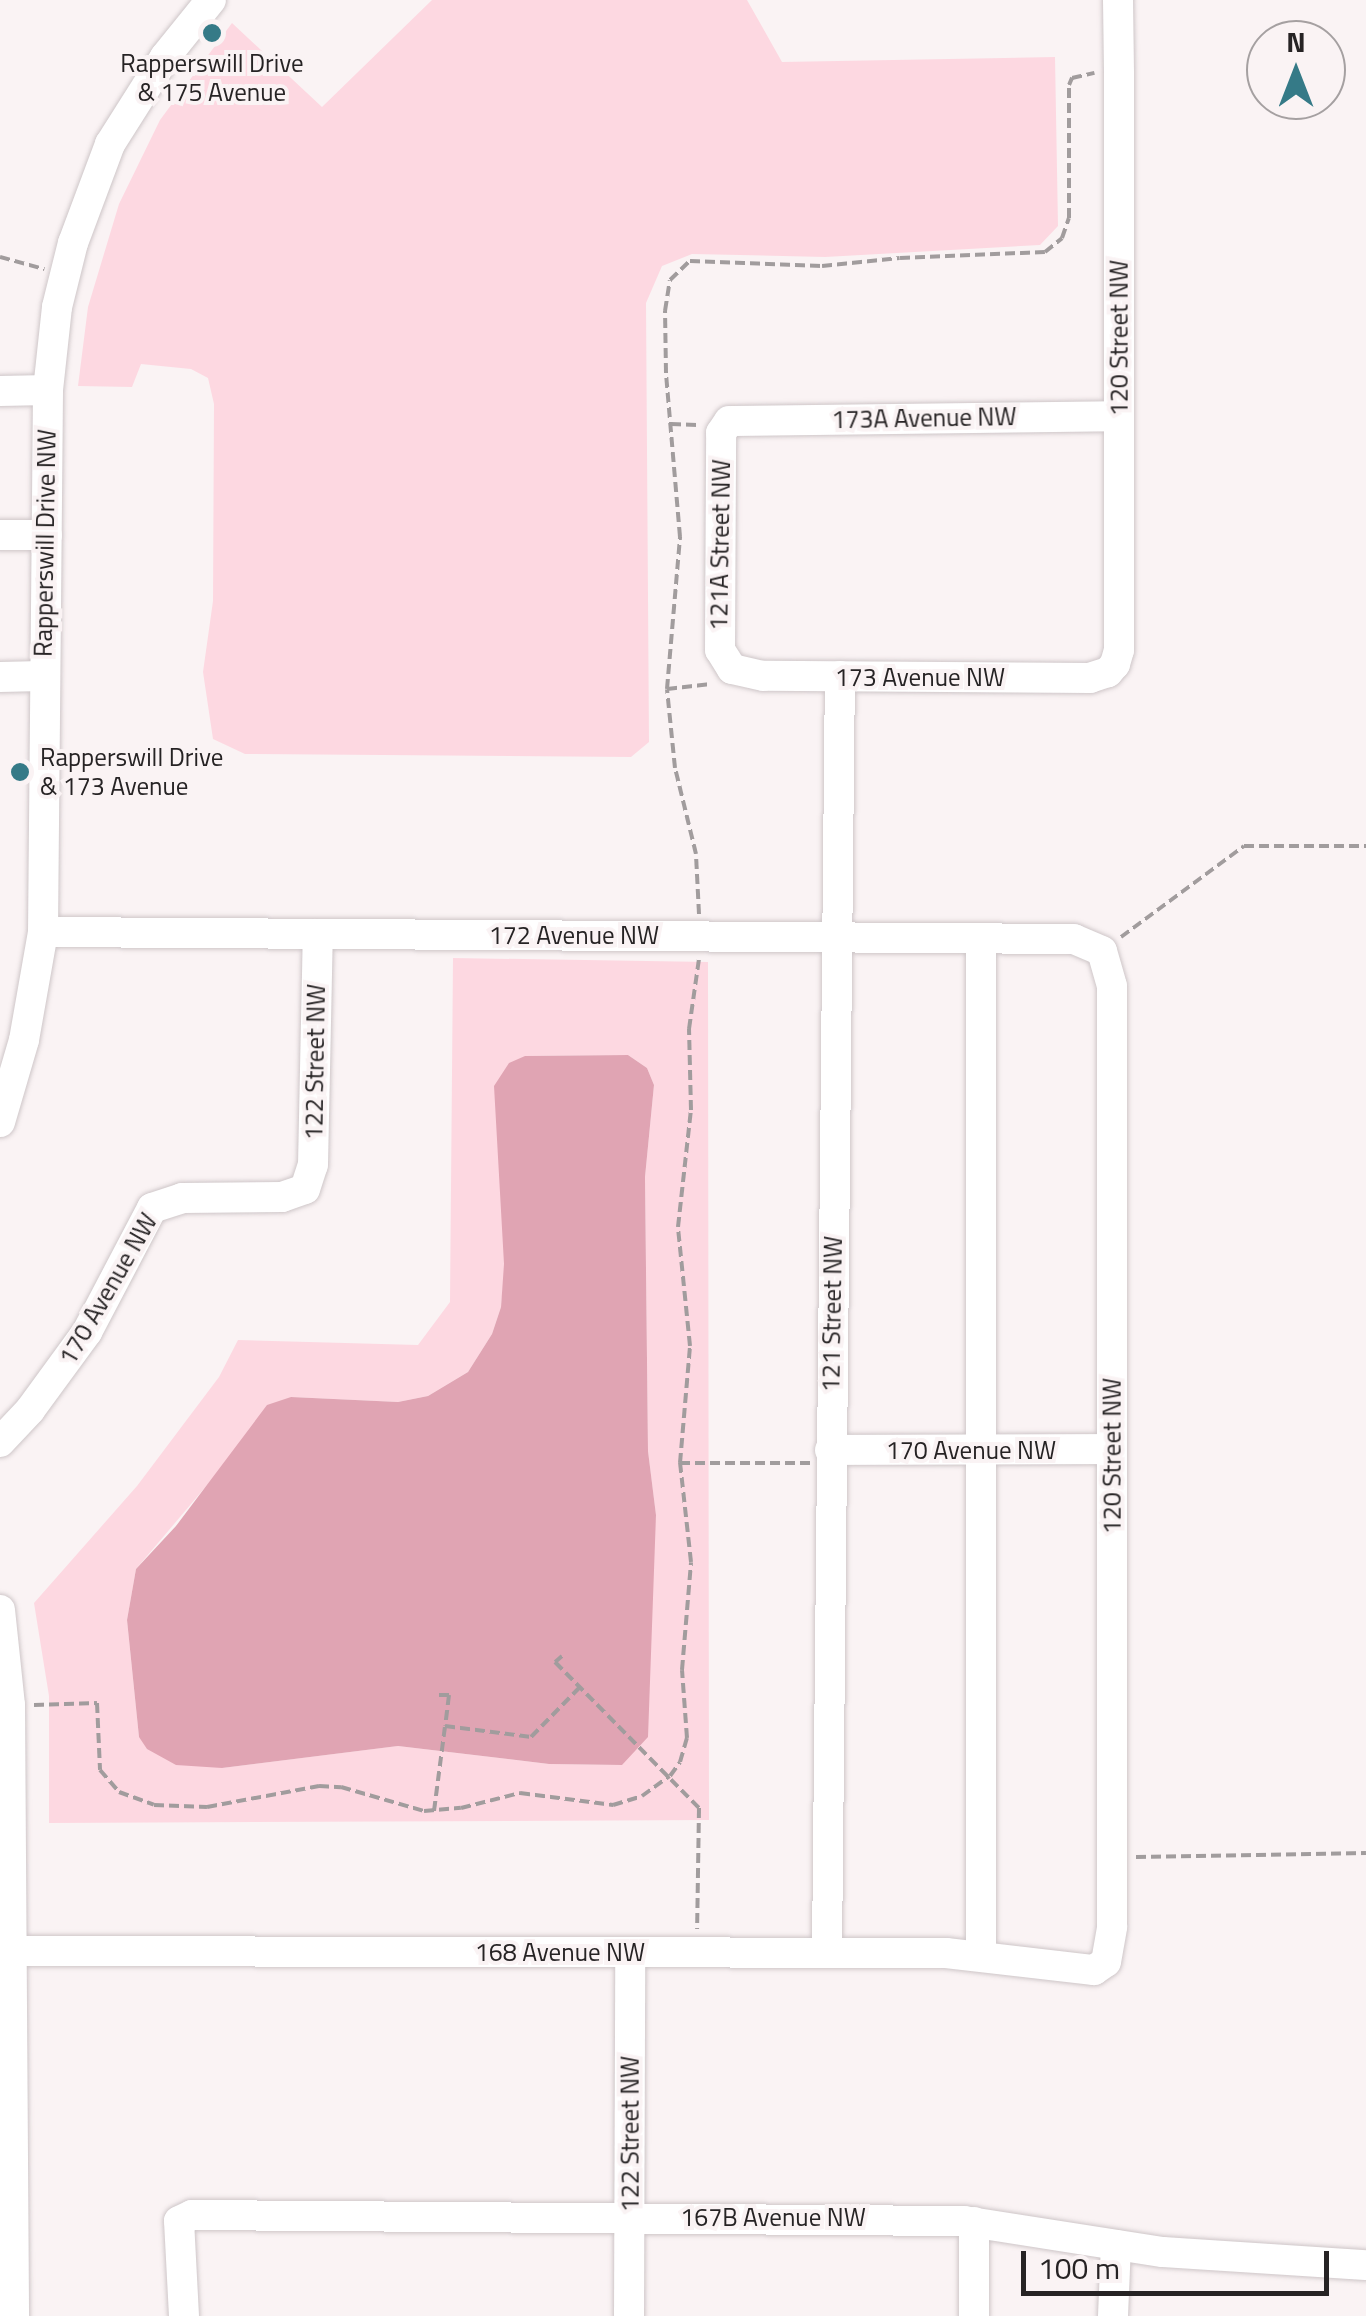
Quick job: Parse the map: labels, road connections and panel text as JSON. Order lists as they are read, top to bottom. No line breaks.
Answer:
{"streets":{"street":["120 Street NW","173A Avenue NW","Rapperswill Drive NW","121A Street NW","173 Avenue NW","172 Avenue NW","122 Street NW","170 Avenue NW","121 Street NW","168 Avenue NW","167B Avenue NW"]},"crossings":[["120 Street NW","173A Avenue NW"],["120 Street NW","173 Avenue NW"],["120 Street NW","172 Avenue NW"],["120 Street NW","170 Avenue NW"],["120 Street NW","168 Avenue NW"],["173A Avenue NW","121A Street NW"],["Rapperswill Drive NW","172 Avenue NW"],["121A Street NW","173 Avenue NW"],["173 Avenue NW","121 Street NW"],["172 Avenue NW","122 Street NW"],["172 Avenue NW","121 Street NW"],["122 Street NW","170 Avenue NW"],["122 Street NW","168 Avenue NW"],["122 Street NW","167B Avenue NW"],["170 Avenue NW","121 Street NW"],["121 Street NW","168 Avenue NW"]],"places":["Rapperswill Drive & 175 Avenue","Rapperswill Drive & 173 Avenue"],"scale_bar":"100 m","north":"top"}
